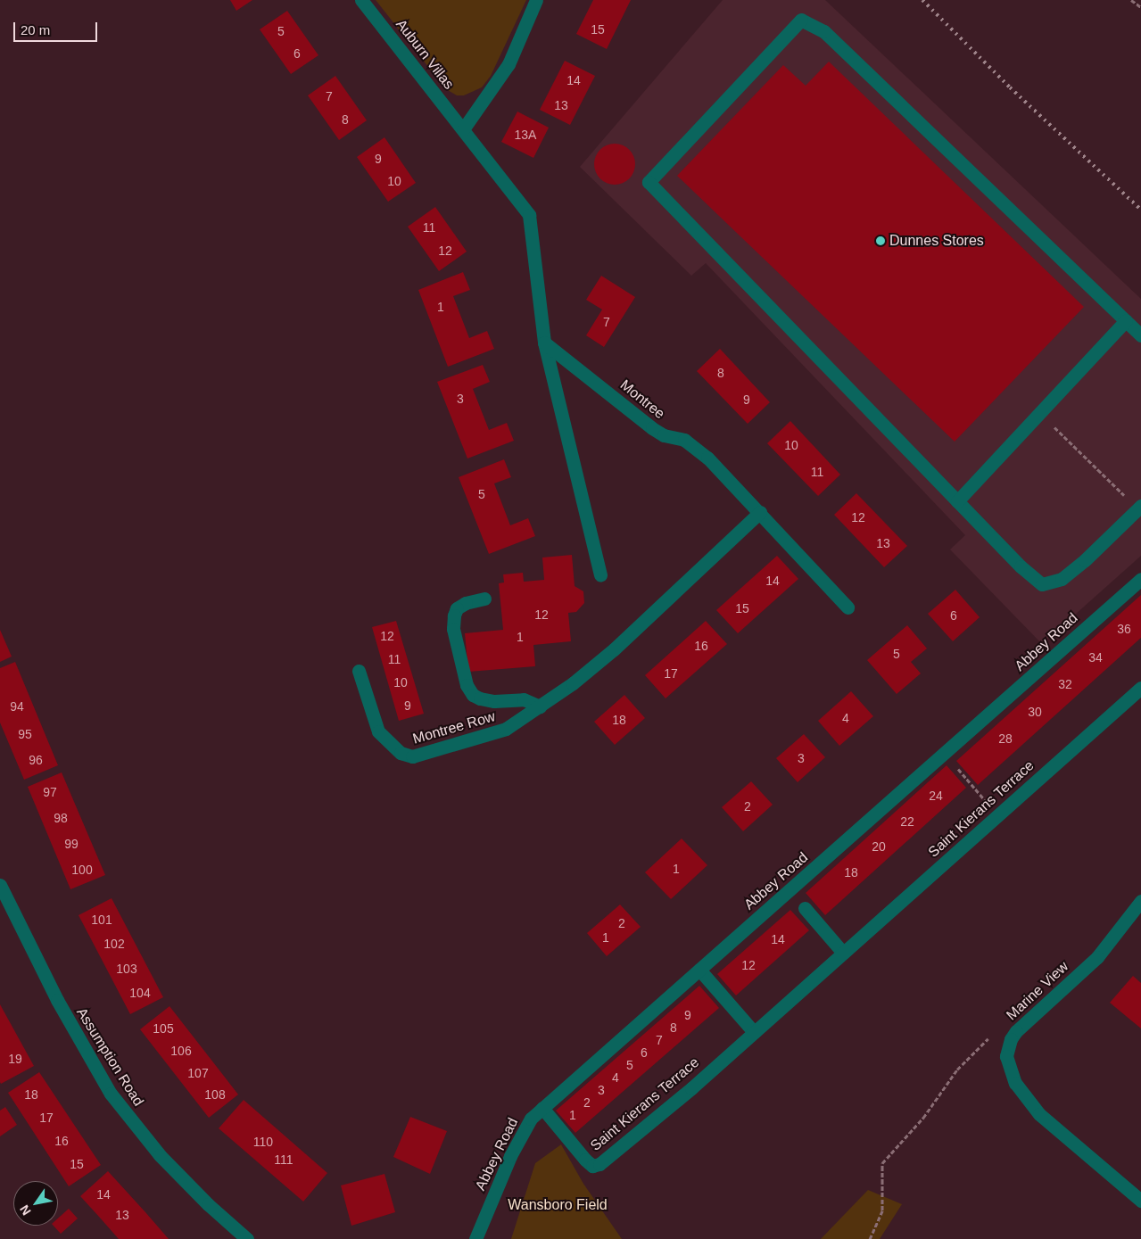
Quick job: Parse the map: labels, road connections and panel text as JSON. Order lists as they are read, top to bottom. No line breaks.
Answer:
{"streets":{"street":["Auburn Villas","Montree","Abbey Road","Montree Row","Saint Kierans Terrace","Marine View","Assumption Road"]},"crossings":[["Auburn Villas","Montree"],["Montree","Montree Row"],["Abbey Road","Saint Kierans Terrace"]],"parks":["Wansboro Field"],"places":["Dunnes Stores"],"house_numbers":["15","5","6","14","7","13","8","13A","9","10","11","12","1","7","8","3","9","10","11","5","12","13","14","15","12","6","36","12","1","16","5","34","11","17","10","32","9","94","30","4","18","95","28","3","96","97","24","2","98","22","99","20","1","100","18","101","2","1","14","102","12","103","104","9","8","105","7","106","6","19","5","107","4","3","18","108","2","1","17","16","110","111","15","14","13"],"scale_bar":"20 m","north":"bottom left"}
